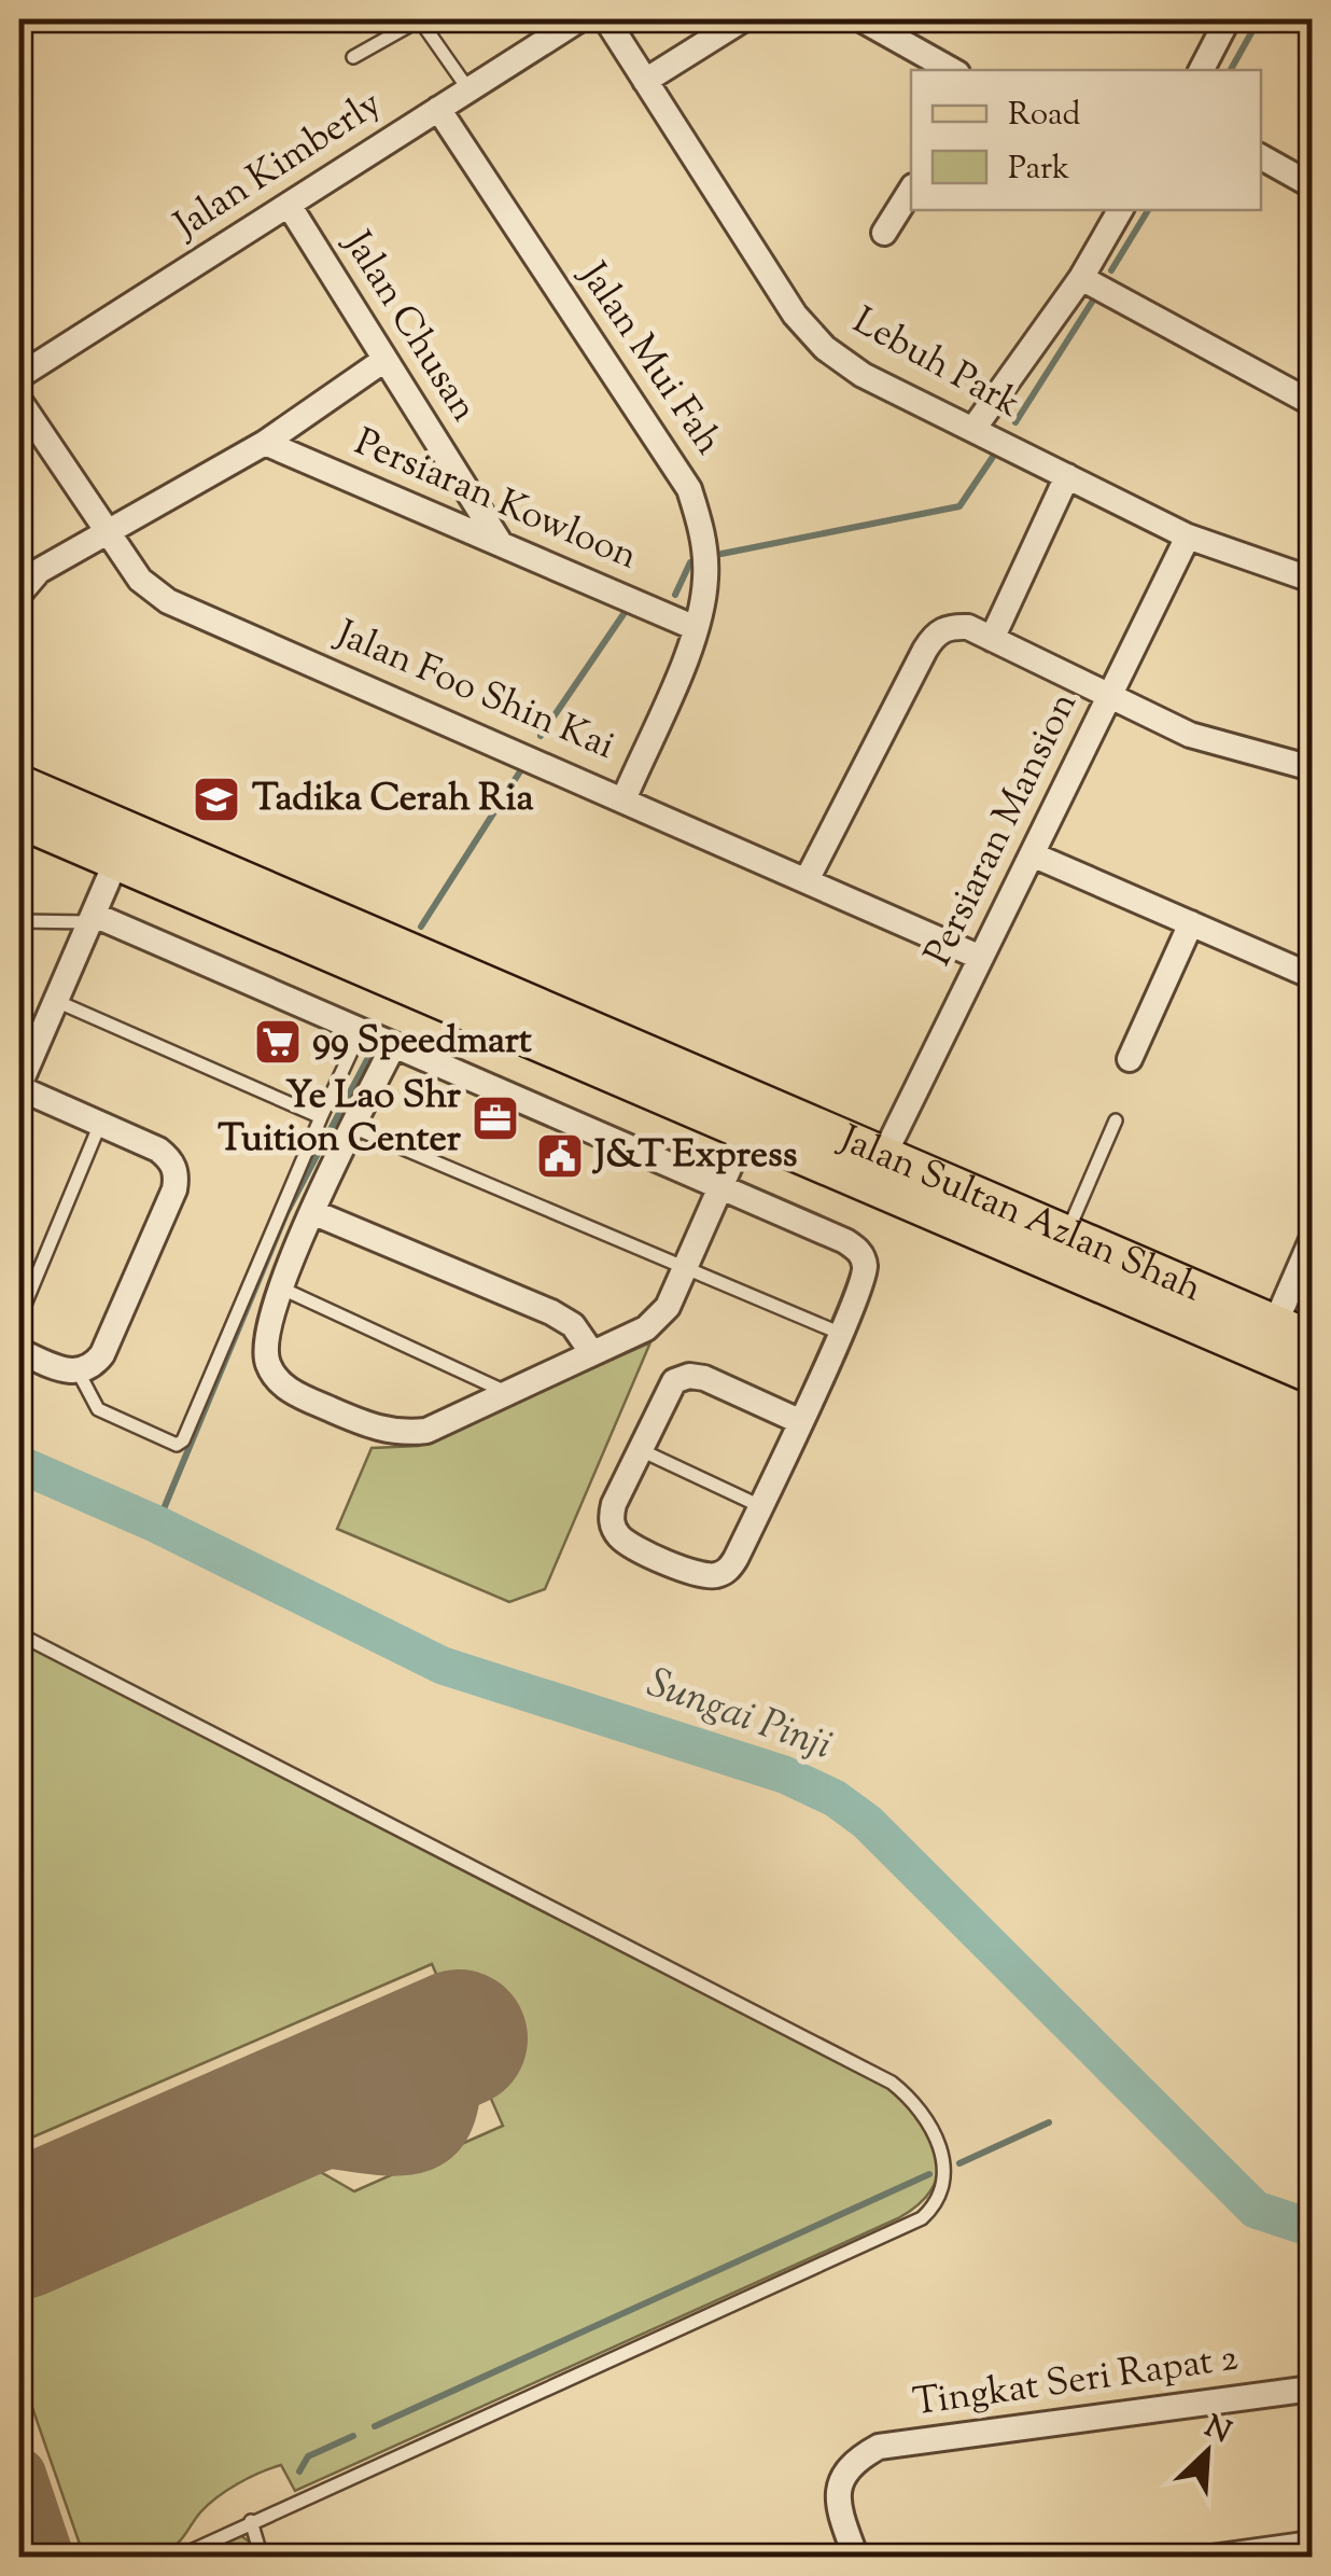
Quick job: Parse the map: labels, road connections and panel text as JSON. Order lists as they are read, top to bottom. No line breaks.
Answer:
{"streets":{"main road":["Jalan Sultan Azlan Shah"],"street":["Jalan Kimberly","Jalan Chusan","Jalan Mui Fah","Lebuh Park","Persiaran Kowloon","Jalan Foo Shin Kai","Persiaran Mansion","Tingkat Seri Rapat 2"]},"crossings":[["Jalan Kimberly","Jalan Chusan"],["Jalan Kimberly","Jalan Mui Fah"],["Jalan Chusan","Persiaran Kowloon"],["Jalan Mui Fah","Persiaran Kowloon"],["Jalan Mui Fah","Jalan Foo Shin Kai"],["Lebuh Park","Persiaran Mansion"],["Jalan Foo Shin Kai","Persiaran Mansion"],["Persiaran Mansion","Jalan Sultan Azlan Shah"]],"water":["Sungai Pinji"],"places":{"school or university":["Tadika Cerah Ria"],"supermarket":["99 Speedmart"],"office":["Ye Lao Shr Tuition Center"],"public building":["J&T Express"]},"legend":["Road","Park"],"north":"top right"}
